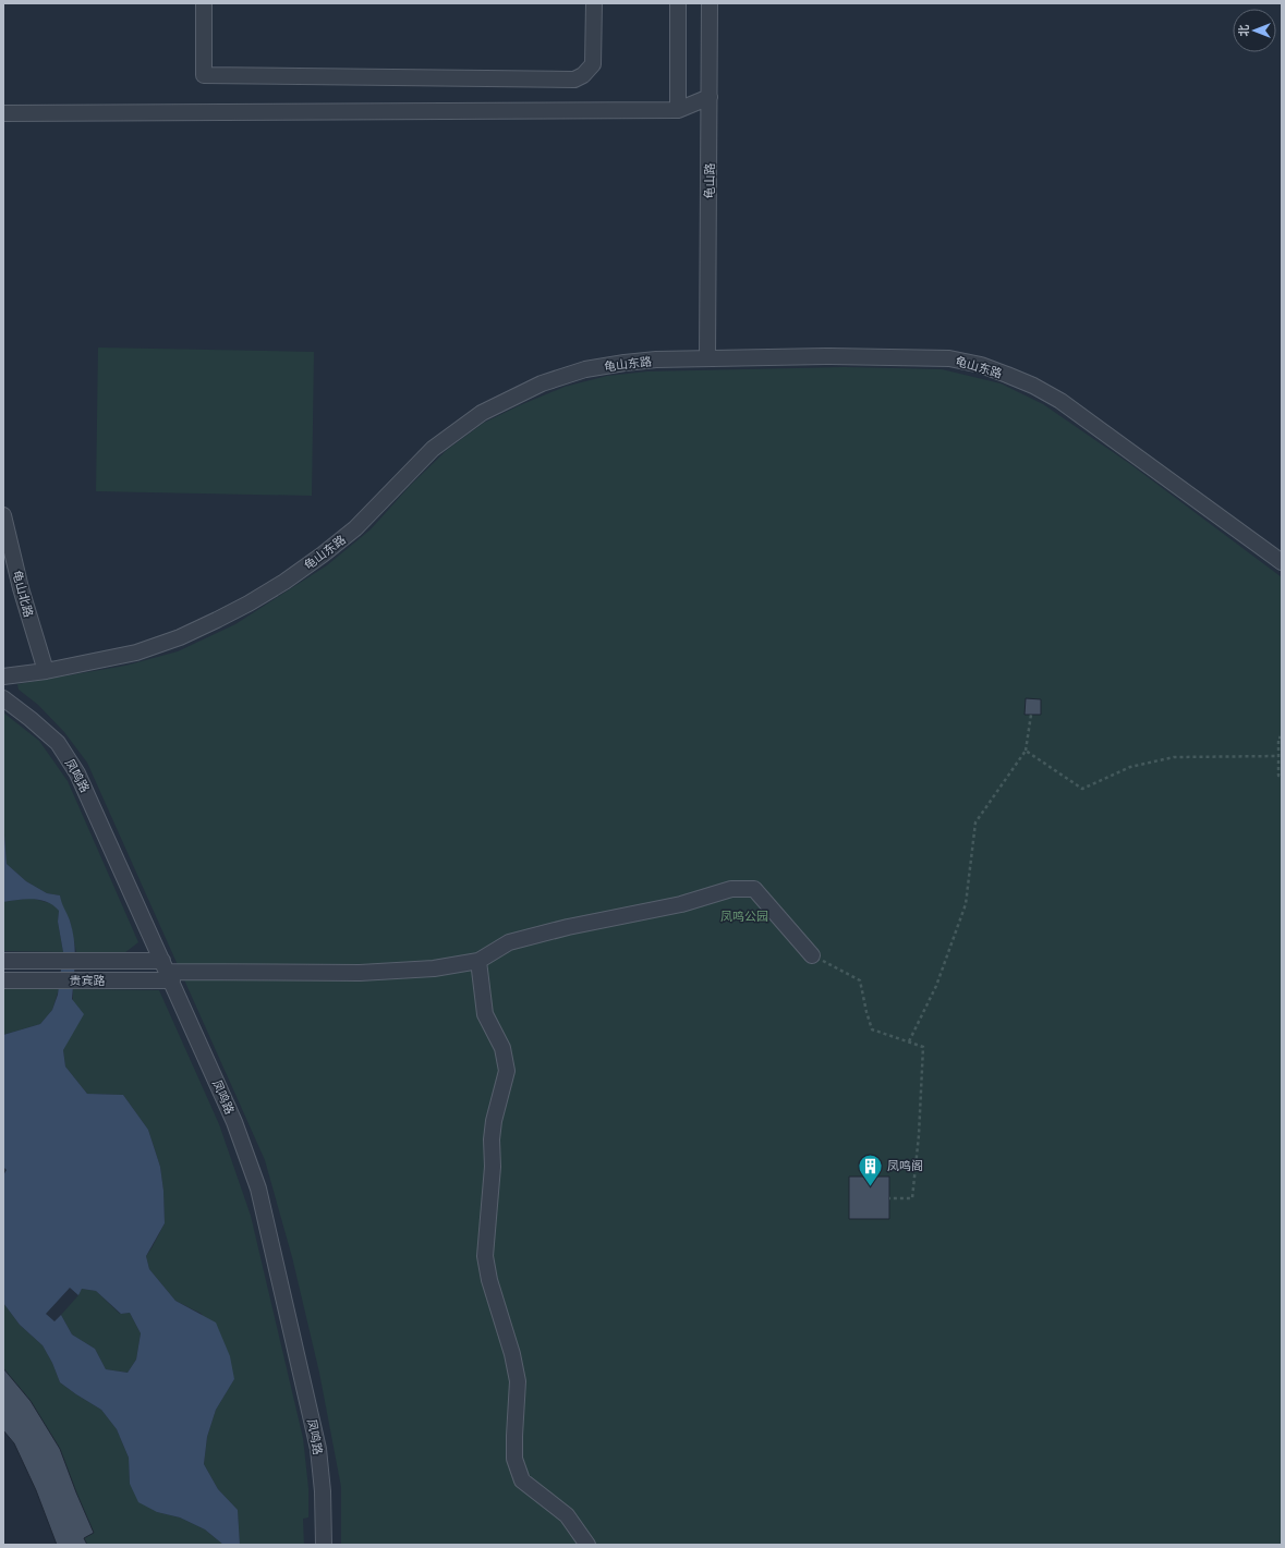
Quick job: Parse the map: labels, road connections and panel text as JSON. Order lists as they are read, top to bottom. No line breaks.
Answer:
{"streets":{"street":["龟山路","龟山东路","龟山北路","凤鸣路","贵宾路"]},"crossings":[["龟山路","龟山东路"],["龟山东路","龟山北路"],["凤鸣路","贵宾路"]],"parks":["凤鸣公园"],"places":{"building":["凤鸣阁"]},"north":"left"}
